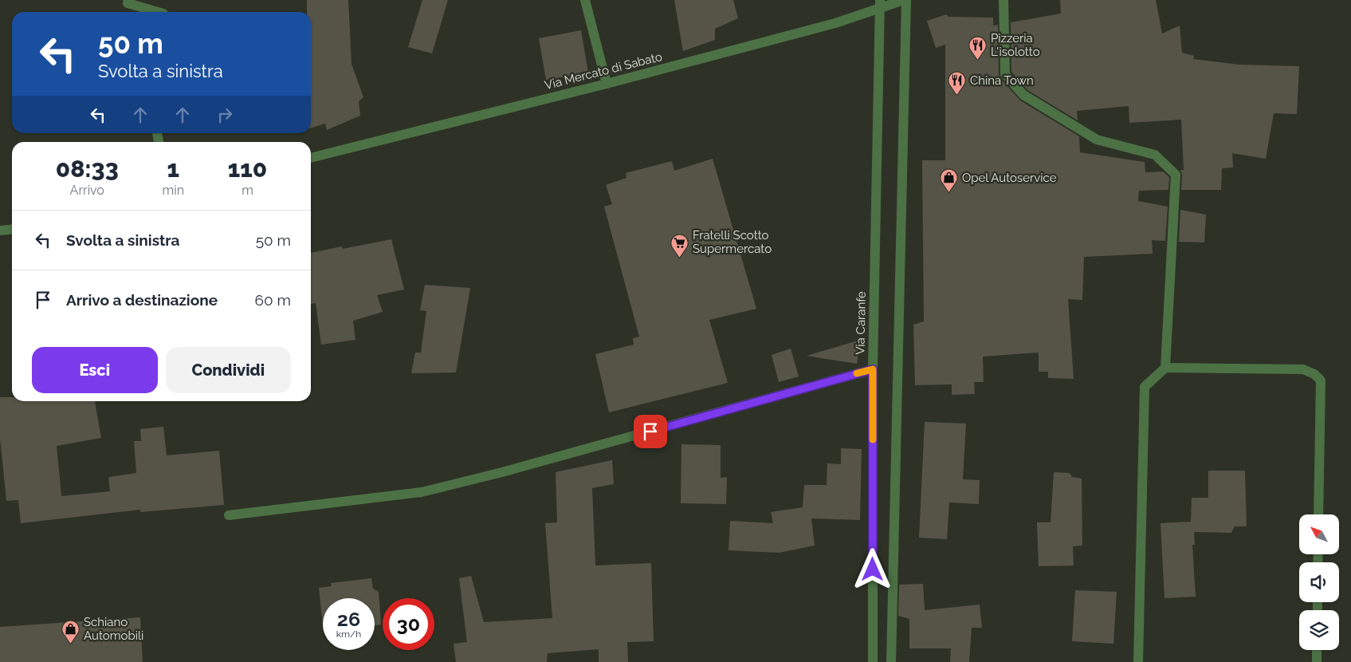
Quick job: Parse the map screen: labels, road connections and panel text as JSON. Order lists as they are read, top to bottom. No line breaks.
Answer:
{"streets":{"street":["Via Mercato di Sabato","Via Caranfe"]},"crossings":[["Via Mercato di Sabato","Via Caranfe"]],"places":{"restaurant":["Pizzeria L'isolotto","China Town"],"shop":["Opel Autoservice","Schiano Automobili"],"supermarket":["Fratelli Scotto Supermercato"]},"north":"top left","page":{"turn":["50 m","Svolta a sinistra"],"eta":["08:33","Arrivo","1","min","110","m"],"list":[{"name":"Svolta a sinistra","value":"50 m"},{"name":"Arrivo a destinazione","value":"60 m"}],"buttons":["Esci","Condividi"],"speed":"26 km/h","limit":"30"}}
